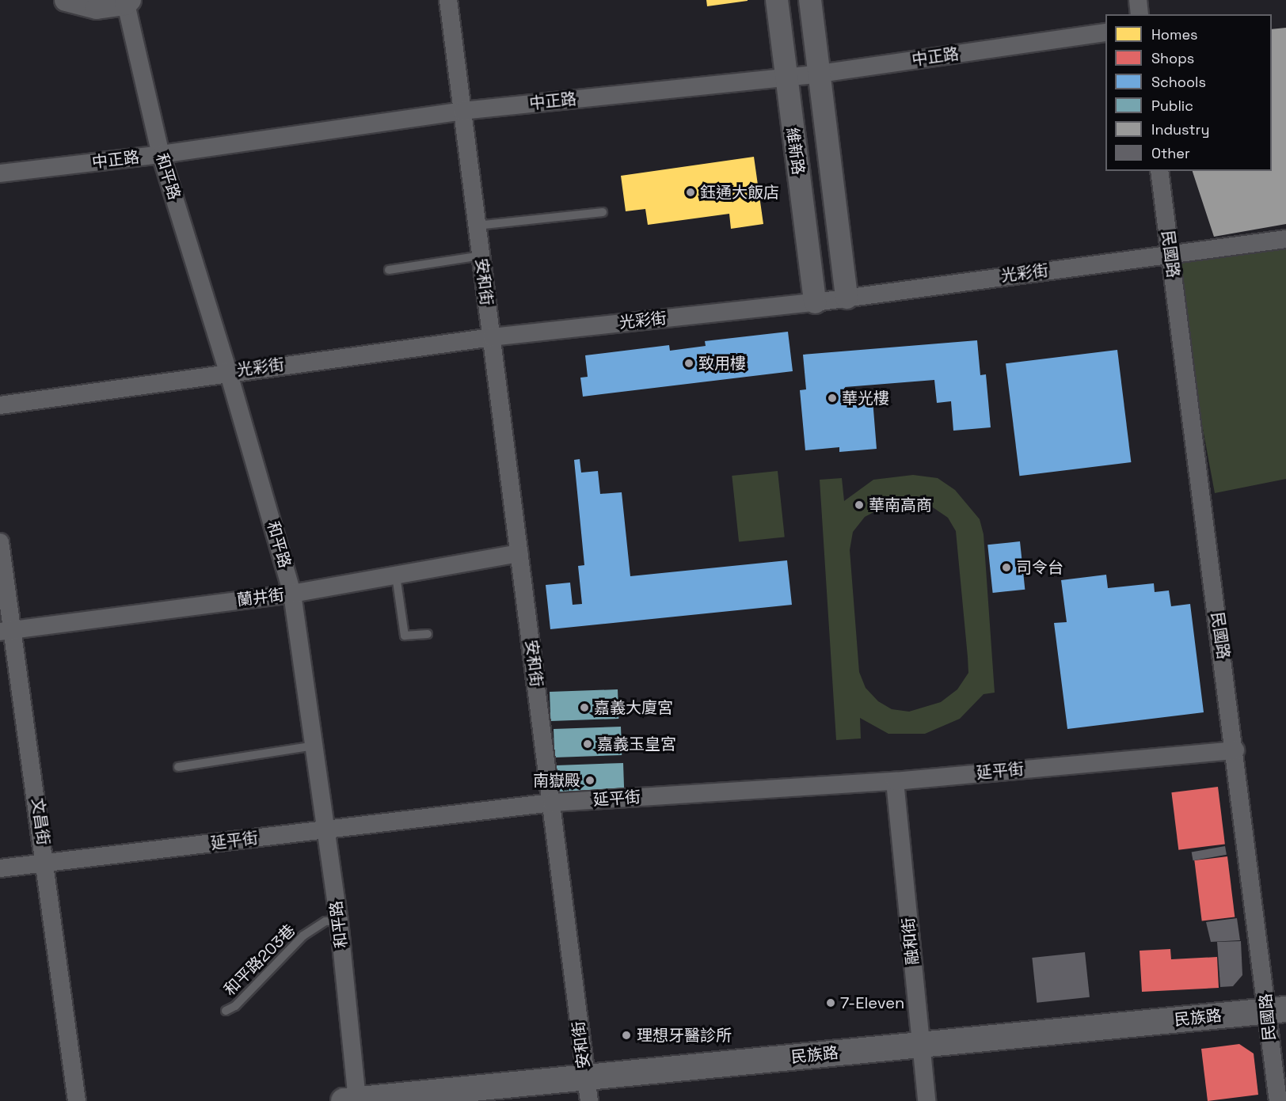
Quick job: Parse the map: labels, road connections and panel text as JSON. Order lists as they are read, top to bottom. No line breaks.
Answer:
{"streets":{"main road":["民族路"],"street":["中正路","維新路","和平路","民國路","光彩街","安和街","蘭井街","延平街","文昌街","融和街"],"lane":["和平路203巷"]},"crossings":[["中正路","維新路"],["中正路","和平路"],["中正路","安和街"],["維新路","光彩街"],["和平路","光彩街"],["和平路","蘭井街"],["和平路","延平街"],["和平路","和平路203巷"],["和平路","民族路"],["民國路","光彩街"],["民國路","延平街"],["民國路","民族路"],["光彩街","安和街"],["安和街","蘭井街"],["安和街","延平街"],["安和街","民族路"],["蘭井街","文昌街"],["延平街","文昌街"],["延平街","融和街"],["融和街","民族路"]],"places":["鈺通大飯店","致用樓","華光樓","華南高商","司令台","嘉義大廈宮","嘉義玉皇宮","南嶽殿","7-Eleven","理想牙醫診所"],"legend":["Homes","Shops","Schools","Public","Industry","Other"]}
